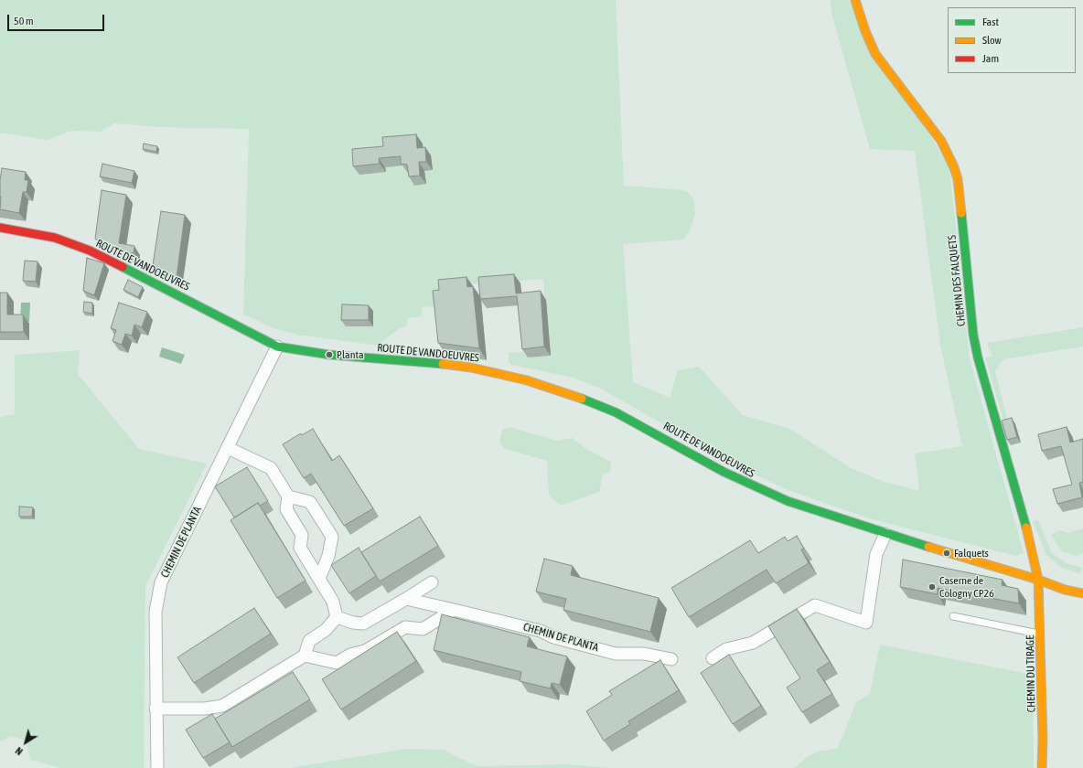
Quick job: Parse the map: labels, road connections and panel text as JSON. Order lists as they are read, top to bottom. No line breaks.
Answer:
{"streets":{"main road":["ROUTE DE VANDOEUVRES","CHEMIN DES FALQUETS","CHEMIN DU TIRAGE"],"street":["CHEMIN DE PLANTA"]},"crossings":[["ROUTE DE VANDOEUVRES","CHEMIN DES FALQUETS"],["ROUTE DE VANDOEUVRES","CHEMIN DE PLANTA"],["ROUTE DE VANDOEUVRES","CHEMIN DU TIRAGE"],["CHEMIN DES FALQUETS","CHEMIN DU TIRAGE"]],"places":["Planta","Falquets","Caserne de Cologny CP26"],"legend":["Fast","Slow","Jam"],"scale_bar":"50 m","north":"bottom left"}
